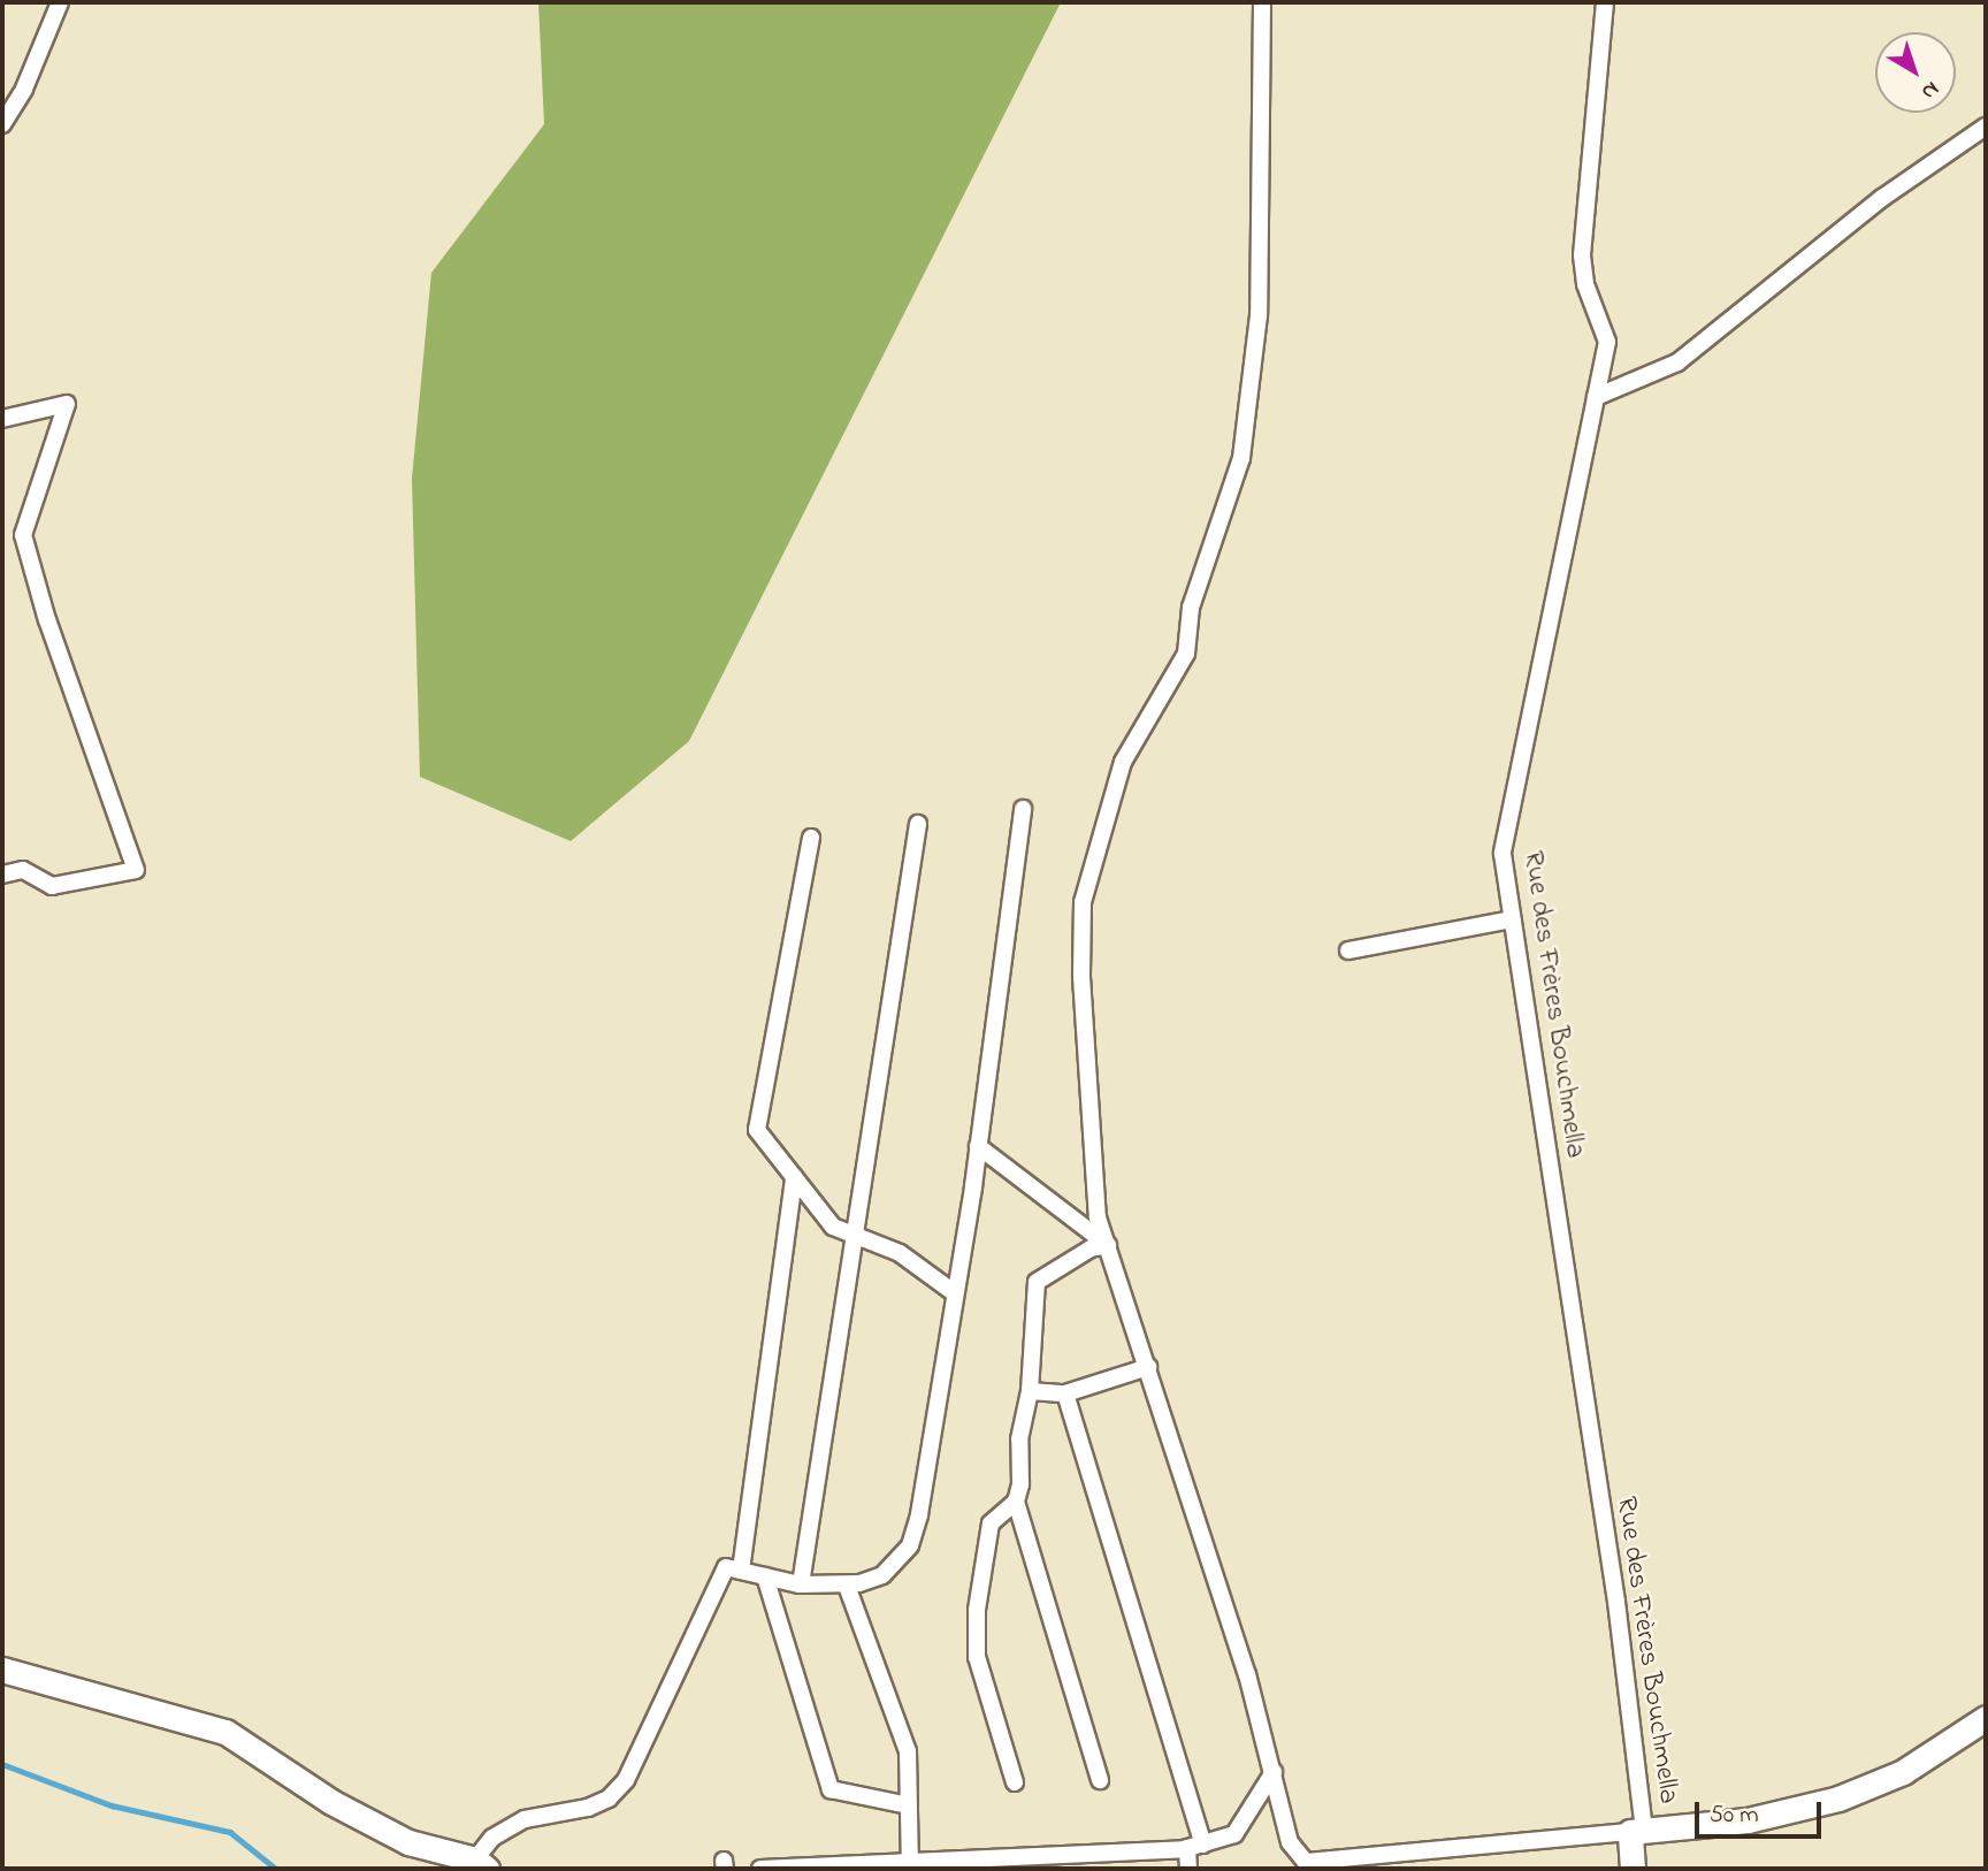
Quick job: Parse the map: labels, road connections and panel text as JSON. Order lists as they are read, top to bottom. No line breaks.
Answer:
{"streets":{"street":["Rue des Frères Bouchmella"]},"scale_bar":"50 m","north":"bottom right"}
